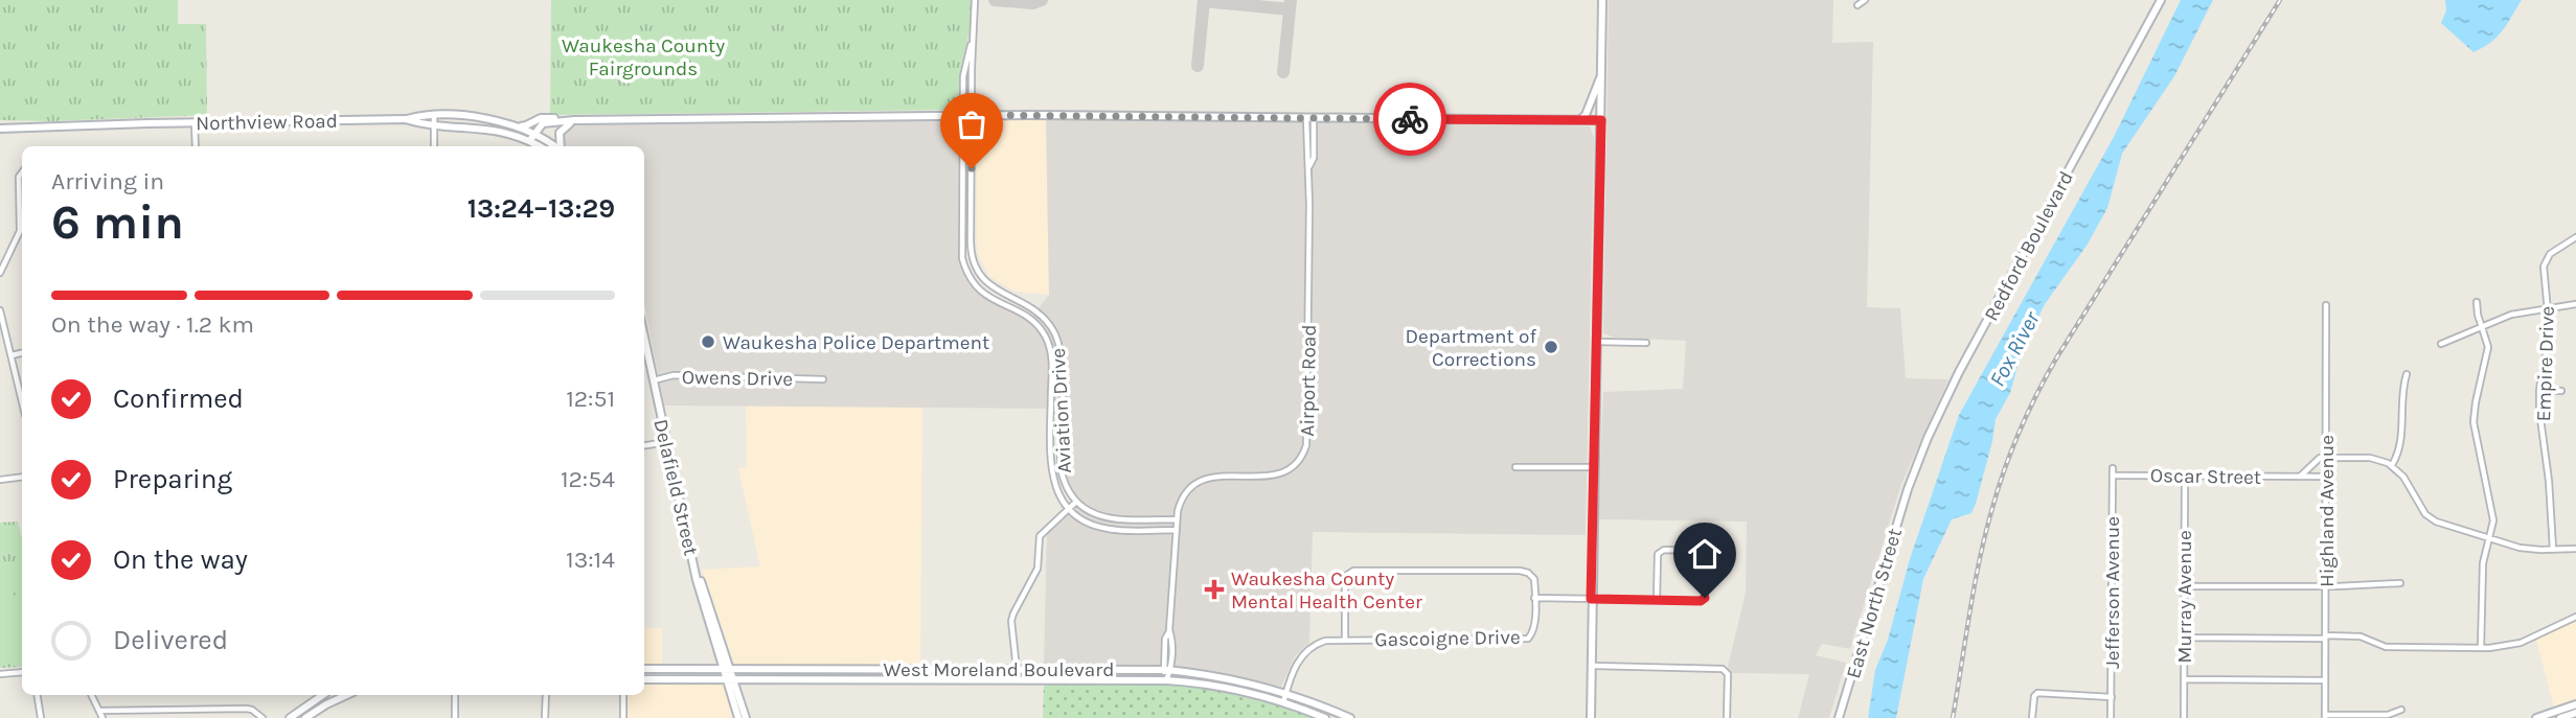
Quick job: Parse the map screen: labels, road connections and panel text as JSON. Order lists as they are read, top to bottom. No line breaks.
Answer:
{"streets":{"street":["Northview Road","Redford Boulevard","Empire Drive","Owens Drive","Airport Road","Aviation Drive","Oscar Street","Delafield Street","Highland Avenue","Jefferson Avenue","Murray Avenue","East North Street","Gascoigne Drive","West Moreland Boulevard"]},"crossings":[["Redford Boulevard","East North Street"],["Owens Drive","Delafield Street"],["Airport Road","Aviation Drive"],["Airport Road","West Moreland Boulevard"],["Oscar Street","Highland Avenue"],["Oscar Street","Jefferson Avenue"],["Oscar Street","Murray Avenue"],["Delafield Street","West Moreland Boulevard"],["Gascoigne Drive","West Moreland Boulevard"]],"water":["Fox River"],"parks":["Waukesha County Fairgrounds"],"places":{"other":["Waukesha Police Department","Department of Corrections"],"health":["Waukesha County Mental Health Center"]},"page":{"heading":["6 min","Arriving in","13:24–13:29"],"bar":"On the way · 1.2 km","list":[["Confirmed","12:51"],["Preparing","12:54"],["On the way","13:14"],"Delivered"]}}
